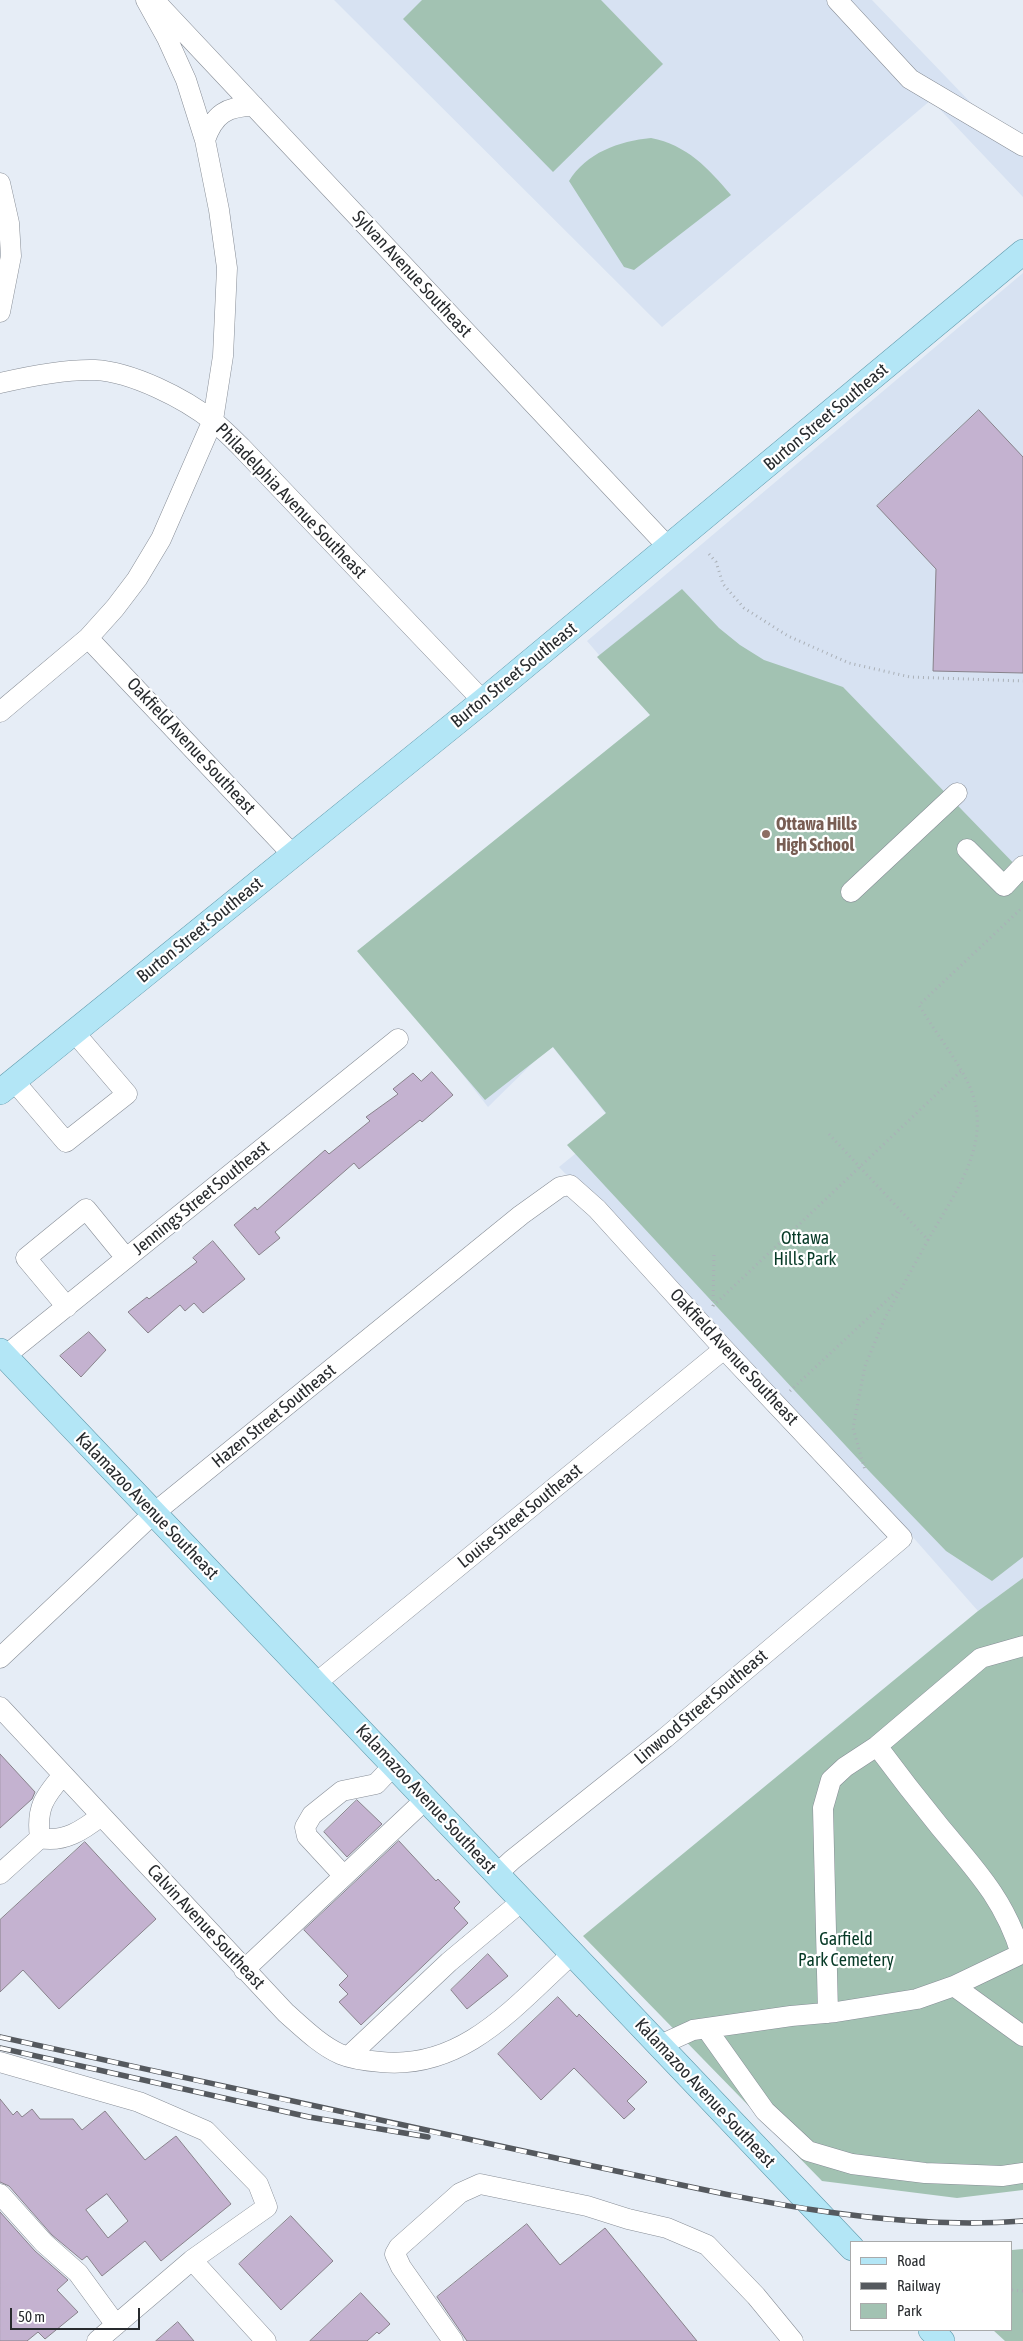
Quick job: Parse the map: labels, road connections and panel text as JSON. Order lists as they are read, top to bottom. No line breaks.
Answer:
{"streets":{"main road":["Burton Street Southeast","Kalamazoo Avenue Southeast"],"street":["Sylvan Avenue Southeast","Philadelphia Avenue Southeast","Oakfield Avenue Southeast","Jennings Street Southeast","Hazen Street Southeast","Louise Street Southeast","Linwood Street Southeast","Calvin Avenue Southeast"]},"crossings":[["Sylvan Avenue Southeast","Burton Street Southeast"],["Burton Street Southeast","Philadelphia Avenue Southeast"],["Burton Street Southeast","Oakfield Avenue Southeast"],["Oakfield Avenue Southeast","Hazen Street Southeast"],["Oakfield Avenue Southeast","Louise Street Southeast"],["Oakfield Avenue Southeast","Linwood Street Southeast"],["Jennings Street Southeast","Kalamazoo Avenue Southeast"],["Hazen Street Southeast","Kalamazoo Avenue Southeast"],["Kalamazoo Avenue Southeast","Louise Street Southeast"],["Kalamazoo Avenue Southeast","Linwood Street Southeast"],["Kalamazoo Avenue Southeast","Calvin Avenue Southeast"]],"parks":["Ottawa Hills Park","Garfield Park Cemetery"],"places":["Ottawa Hills High School"],"legend":["Road","Railway","Park"],"scale_bar":"50 m"}
